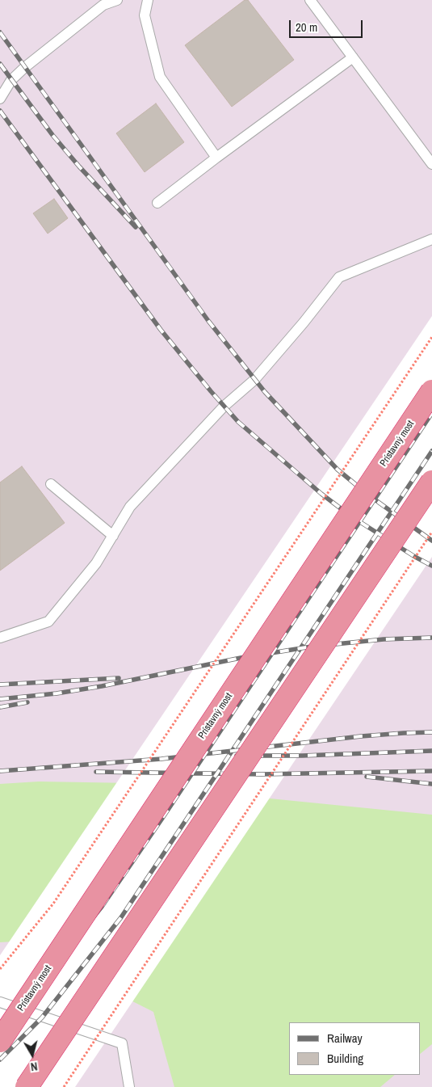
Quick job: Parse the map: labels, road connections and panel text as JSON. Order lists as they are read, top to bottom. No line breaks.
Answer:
{"streets":{"highway":["Prístavný most"]},"legend":["Railway","Building"],"scale_bar":"20 m","north":"bottom"}
